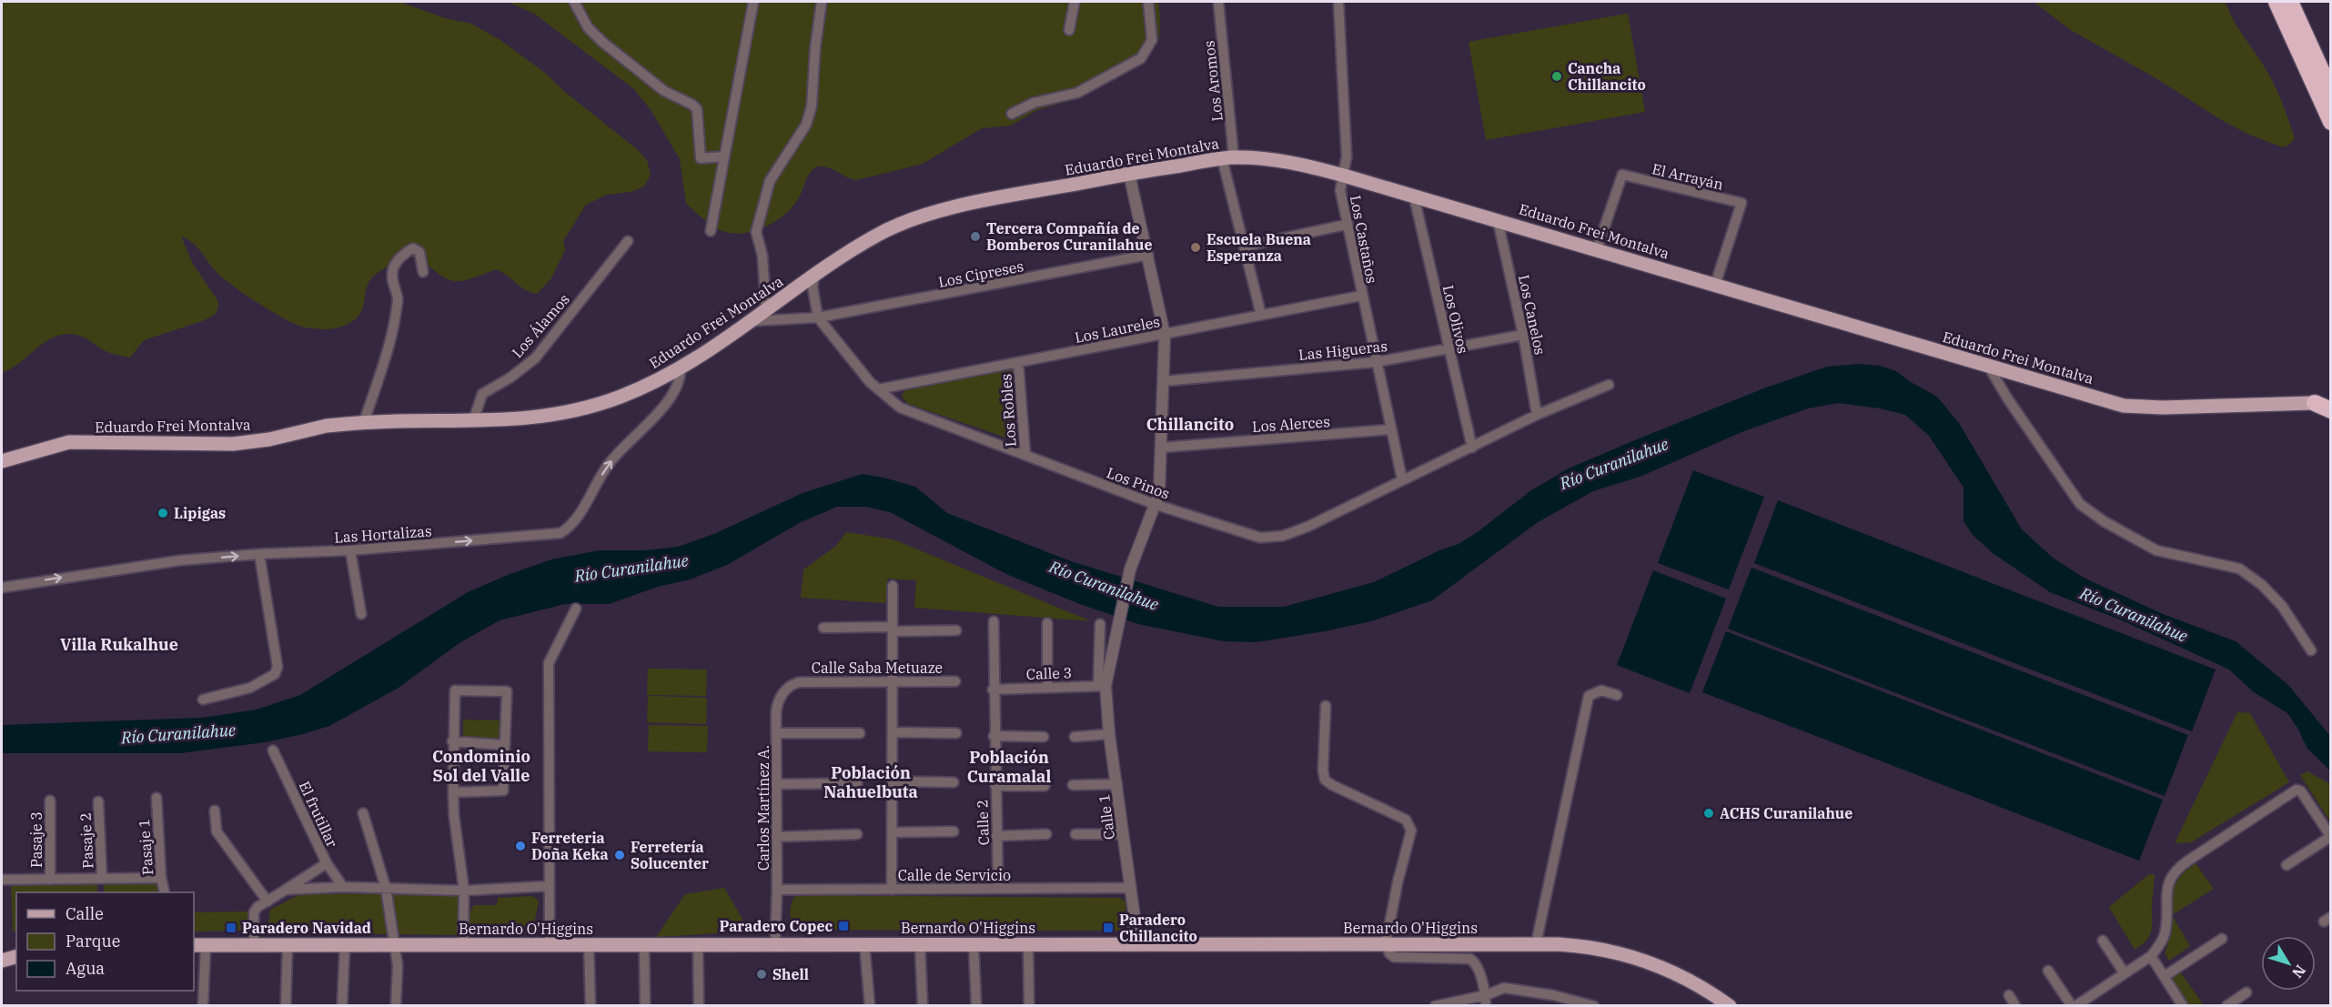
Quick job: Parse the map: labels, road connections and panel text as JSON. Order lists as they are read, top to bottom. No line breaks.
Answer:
{"streets":{"main road":["Eduardo Frei Montalva","Bernardo O'Higgins"],"street":["Los Aromos","El Arrayán","Los Castaños","Los Cipreses","Los Canelos","Los Olivos","Los Álamos","Los Laureles","Las Higueras","Los Robles","Los Alerces","Los Pinos","Las Hortalizas","Calle Saba Metuaze","Calle 3","Carlos Martínez A.","El frutillar","Calle 1","Calle 2","Pasaje 3","Pasaje 2","Pasaje 1","Calle de Servicio"]},"crossings":[["Los Aromos","Eduardo Frei Montalva"],["Los Aromos","Los Laureles"],["Eduardo Frei Montalva","El Arrayán"],["Eduardo Frei Montalva","Los Castaños"],["Eduardo Frei Montalva","Los Canelos"],["Eduardo Frei Montalva","Los Olivos"],["Eduardo Frei Montalva","Los Álamos"],["Eduardo Frei Montalva","Las Hortalizas"],["Eduardo Frei Montalva","Calle 1"],["Los Castaños","Los Laureles"],["Los Castaños","Las Higueras"],["Los Castaños","Los Alerces"],["Los Castaños","Los Pinos"],["Los Cipreses","Los Pinos"],["Los Cipreses","Calle 1"],["Los Canelos","Las Higueras"],["Los Canelos","Los Pinos"],["Los Olivos","Las Higueras"],["Los Olivos","Los Pinos"],["Los Laureles","Los Robles"],["Los Laureles","Los Pinos"],["Los Laureles","Calle 1"],["Las Higueras","Calle 1"],["Los Robles","Los Pinos"],["Los Alerces","Calle 1"],["Los Pinos","Calle 1"],["Calle Saba Metuaze","Carlos Martínez A."],["Calle 3","Calle 1"],["Calle 3","Calle 2"],["Carlos Martínez A.","Calle de Servicio"],["Carlos Martínez A.","Bernardo O'Higgins"],["Calle 1","Calle de Servicio"],["Calle 1","Bernardo O'Higgins"],["Calle 2","Calle de Servicio"]],"one_way":["Las Hortalizas"],"districts":["Chillancito","Villa Rukalhue","Condominio Sol del Valle","Población Curamalal","Población Nahuelbuta"],"water":["Río Curanilahue"],"places":{"other":["Cancha Chillancito","Tercera Compañía de Bomberos Curanilahue","Escuela Buena Esperanza","Lipigas","ACHS Curanilahue","Ferreteria Doña Keka","Ferretería Solucenter","Shell"],"transit":["Paradero Copec","Paradero Navidad","Paradero Chillancito"]},"legend":["Calle","Parque","Agua"],"north":"bottom right"}
